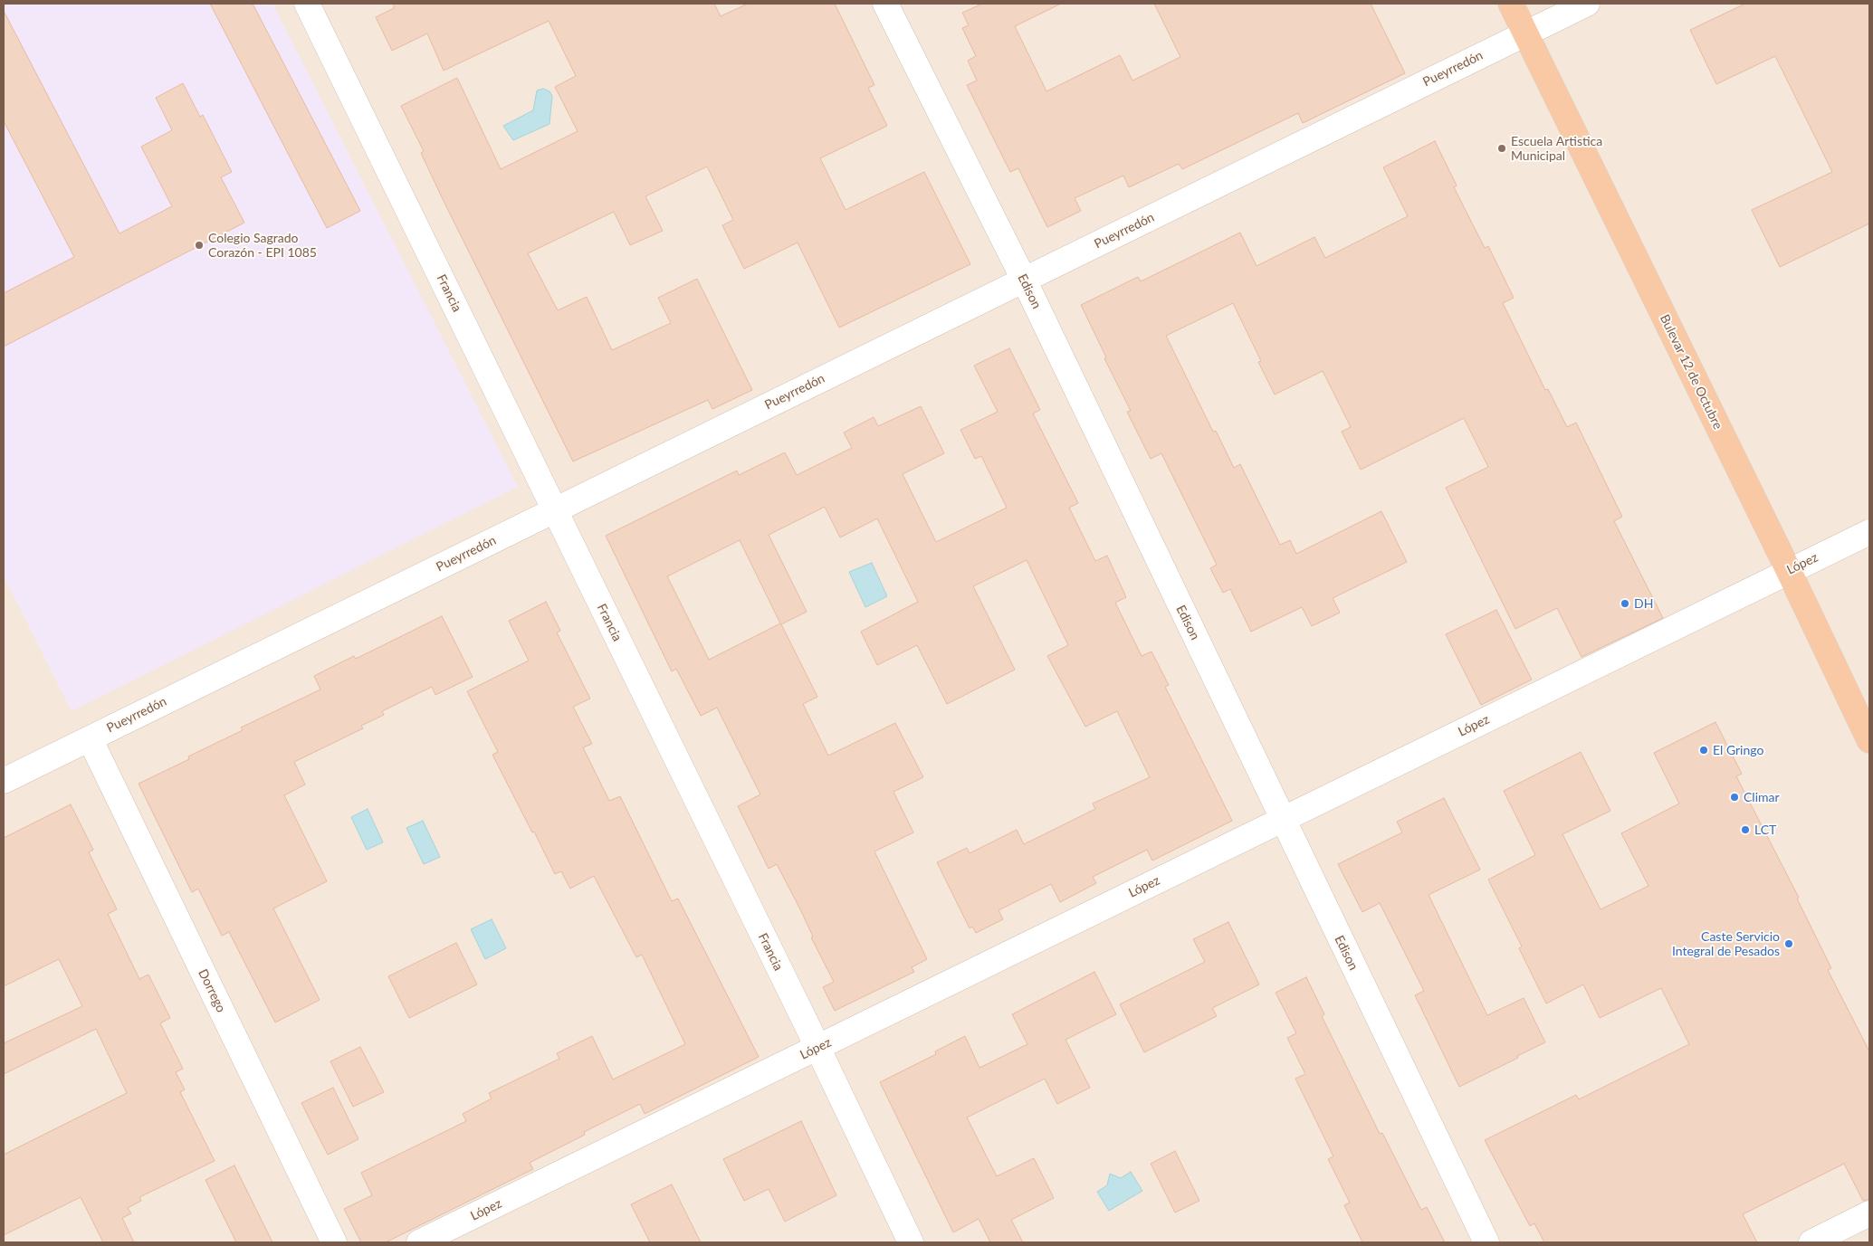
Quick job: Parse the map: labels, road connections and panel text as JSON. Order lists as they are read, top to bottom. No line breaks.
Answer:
{"streets":{"highway":["Bulevar 12 de Octubre"],"street":["Pueyrredón","Edison","Francia","López","Dorrego"]},"crossings":[["Pueyrredón","Edison"],["Pueyrredón","Francia"],["Pueyrredón","Bulevar 12 de Octubre"],["Pueyrredón","Dorrego"],["Edison","López"],["Francia","López"],["Bulevar 12 de Octubre","López"]],"places":["Escuela Artistica Municipal","Colegio Sagrado Corazón - EPI 1085","DH","El Gringo","Climar","LCT","Caste Servicio Integral de Pesados"]}
